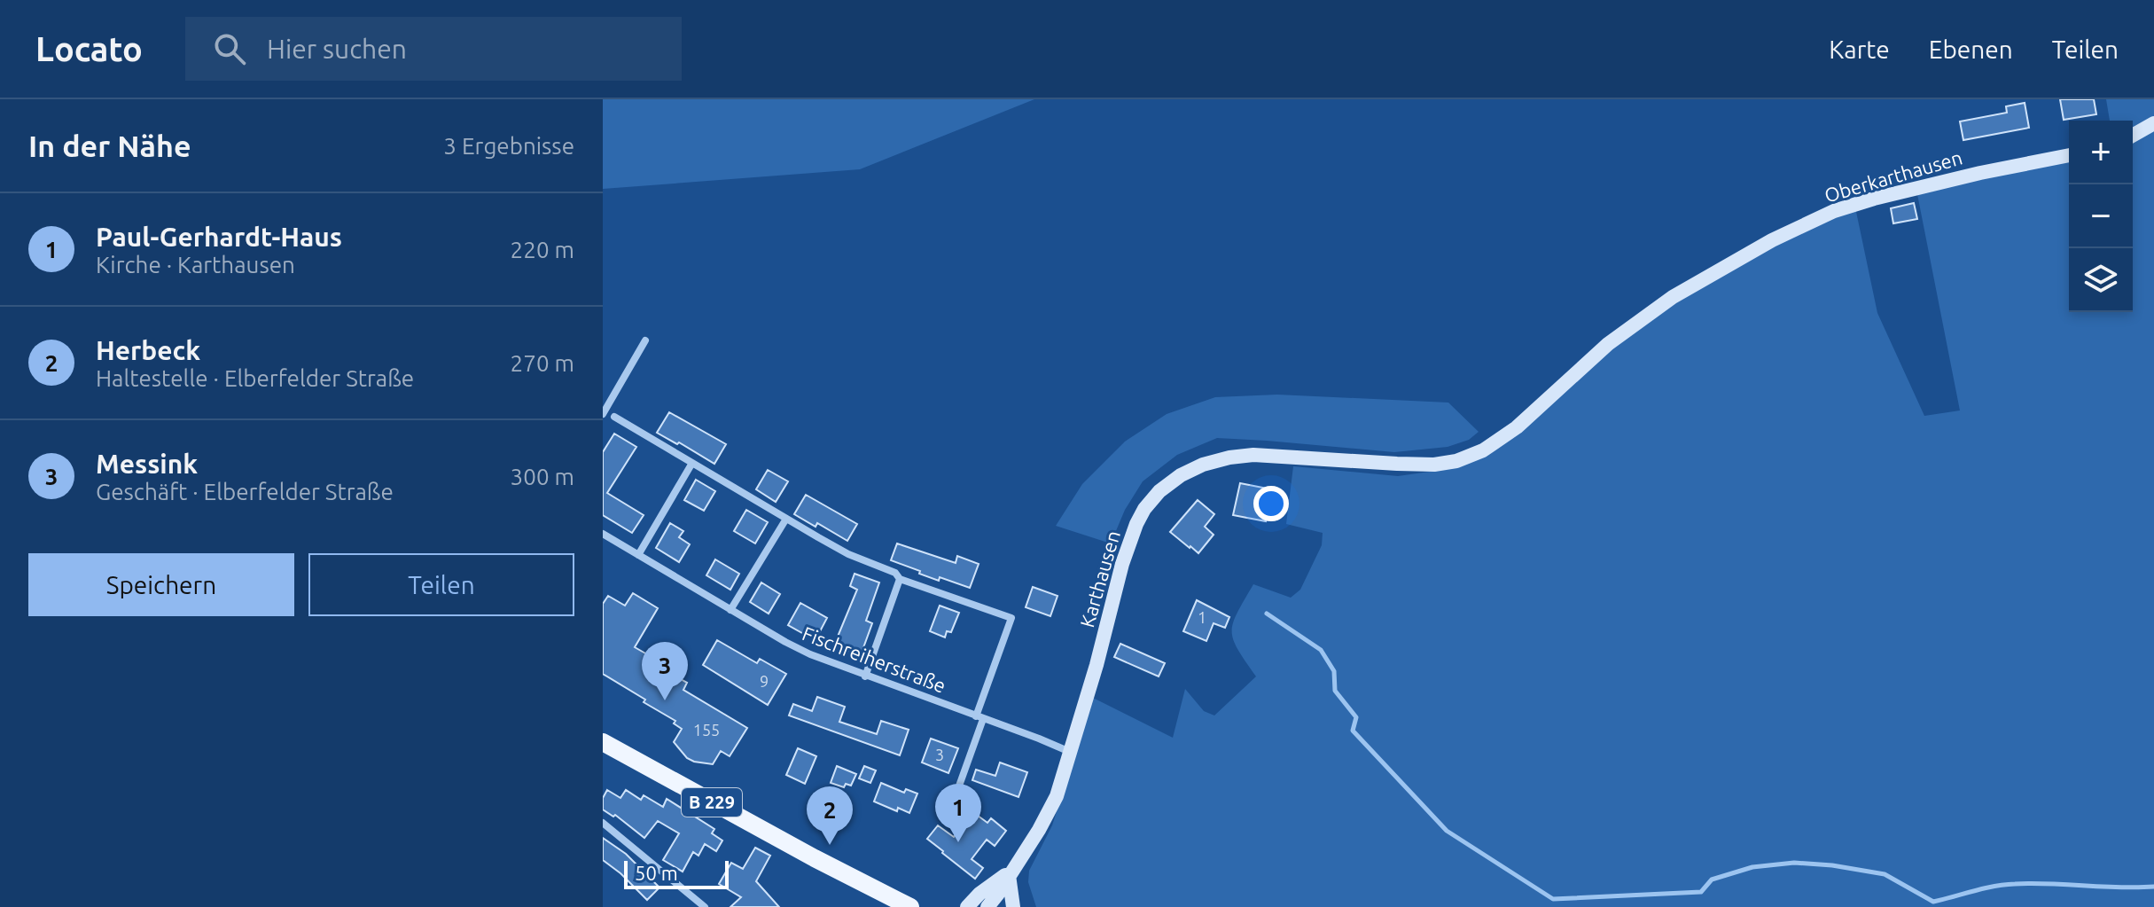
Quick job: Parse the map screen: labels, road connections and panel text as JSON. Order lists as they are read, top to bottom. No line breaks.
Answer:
{"streets":{"main road":["Oberkarthausen","Karthausen","B 229"],"street":["Fischreiherstraße"]},"crossings":[["Oberkarthausen","Karthausen"],["Karthausen","Fischreiherstraße"]],"house_numbers":["1","9","155","3"],"scale_bar":"50 m","page":{"header":"Locato","search":"Hier suchen","nav":["Karte","Ebenen","Teilen"],"heading":["In der Nähe","3 Ergebnisse"],"map_buttons":["+","−"],"list":[{"mark":"1","name":"Paul-Gerhardt-Haus","note":"Kirche · Karthausen","value":"220 m"},{"mark":"2","name":"Herbeck","note":"Haltestelle · Elberfelder Straße","value":"270 m"},{"mark":"3","name":"Messink","note":"Geschäft · Elberfelder Straße","value":"300 m"}],"buttons":["Speichern","Teilen"],"pins":["3","1","2"],"scale":"50 m"}}
